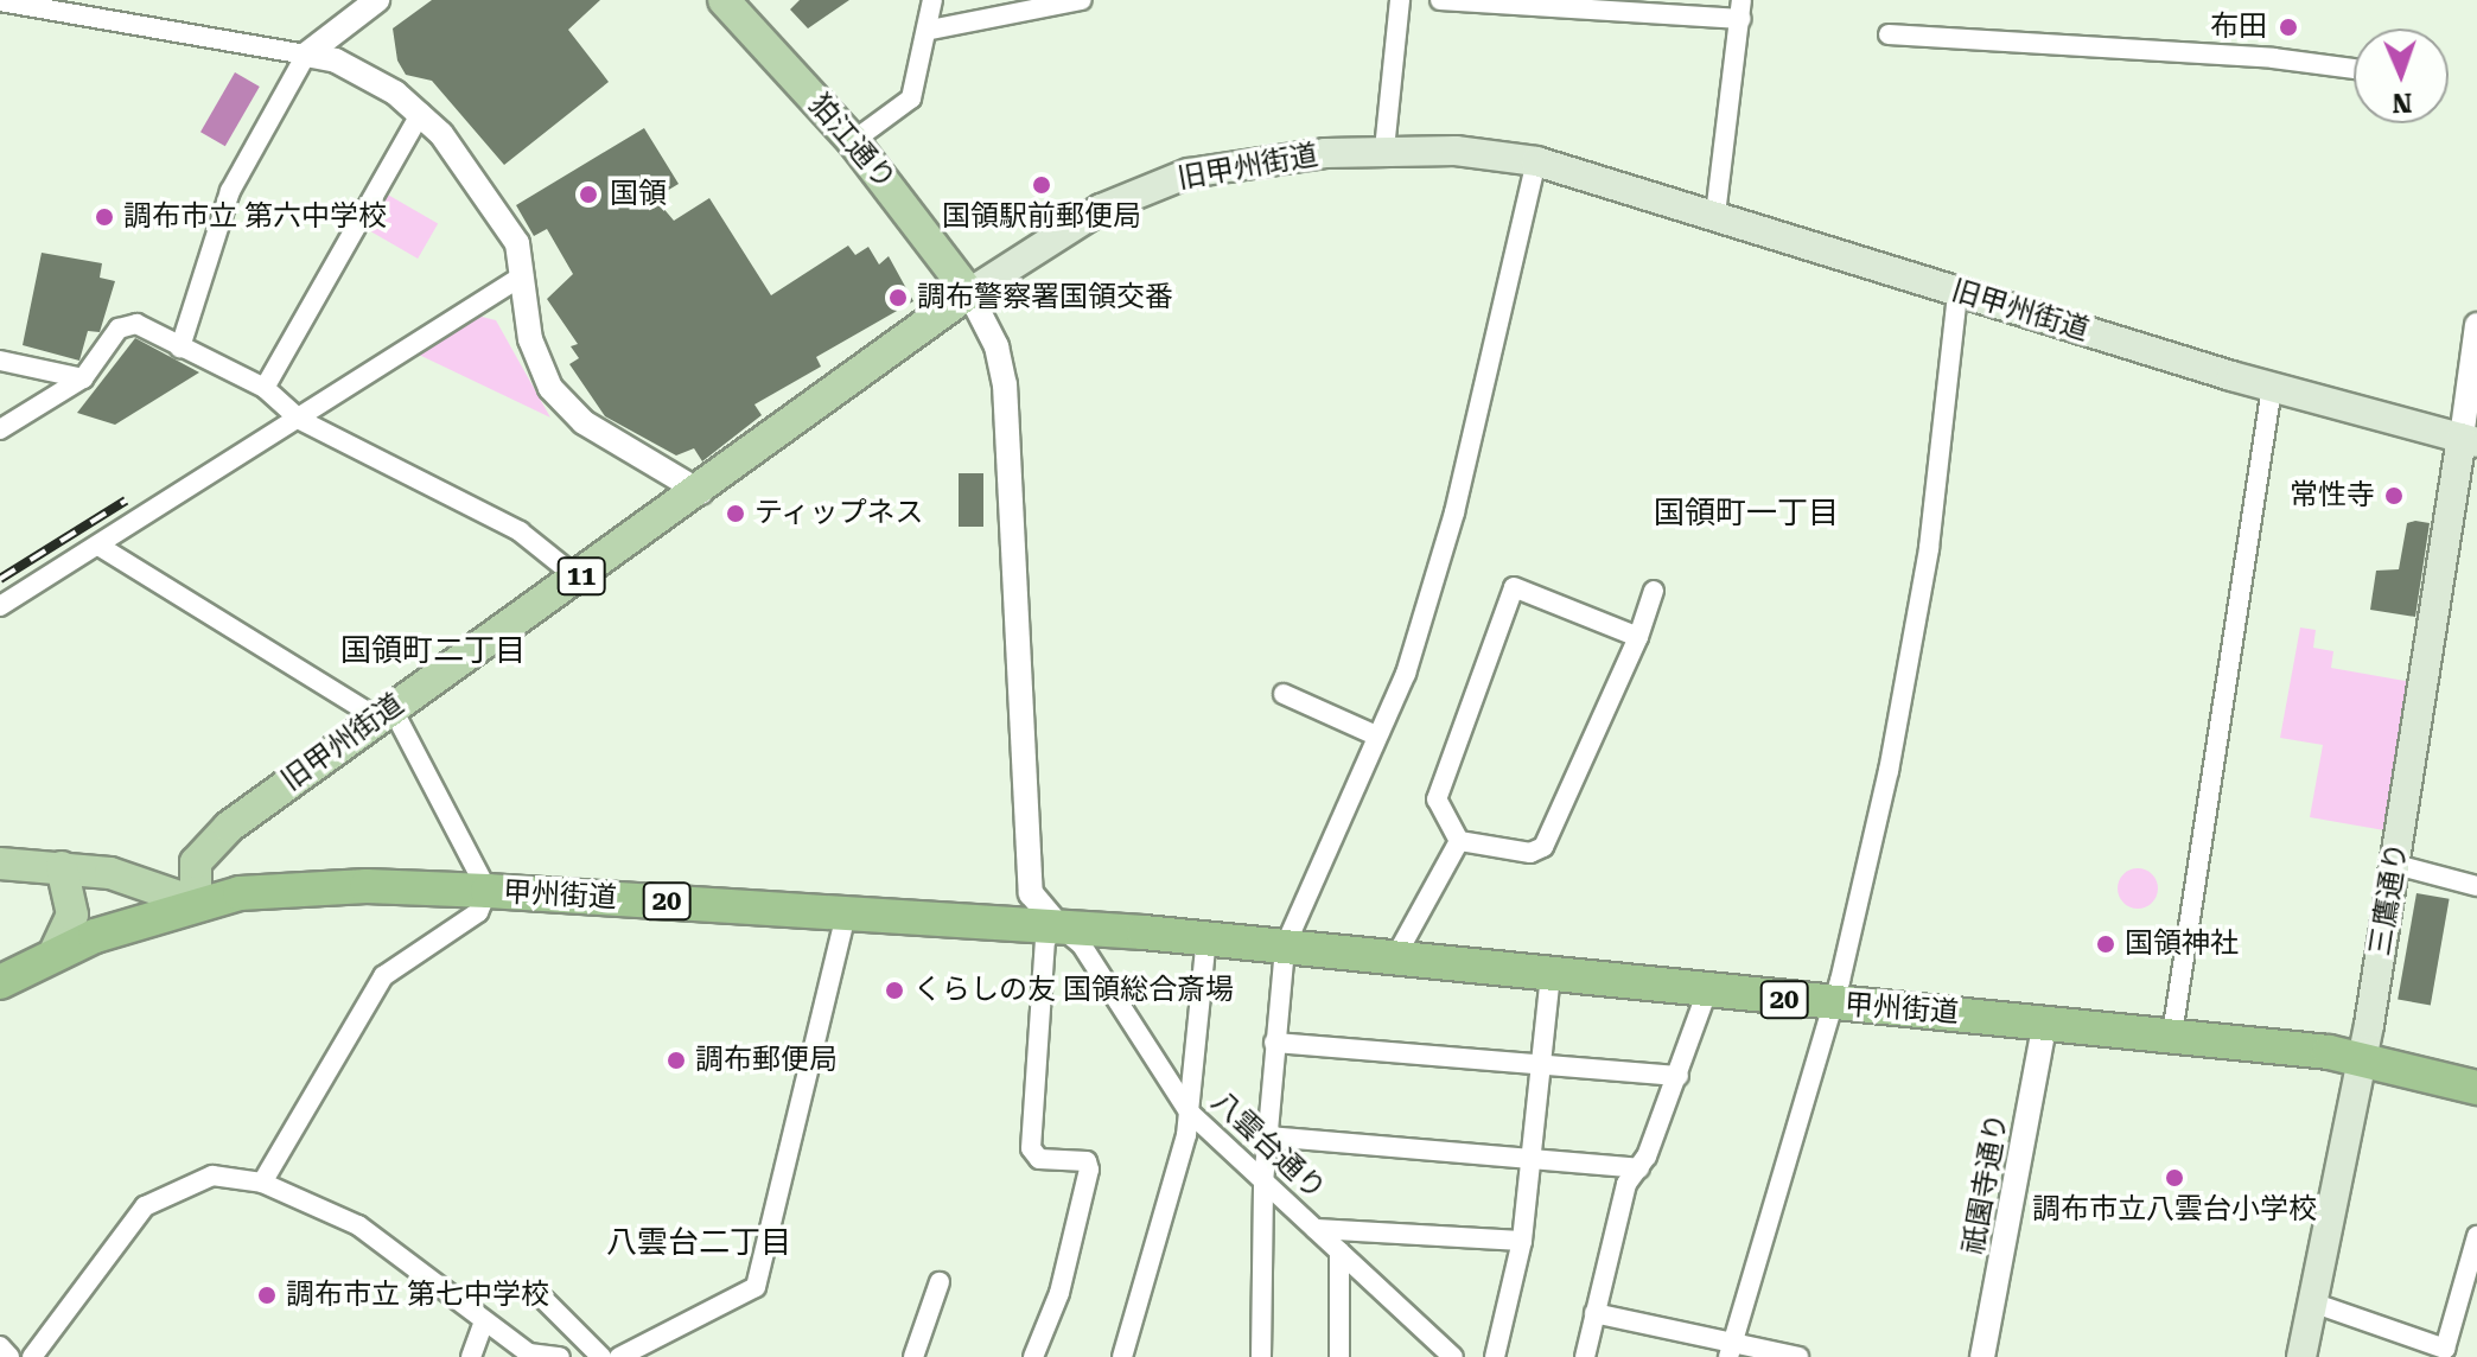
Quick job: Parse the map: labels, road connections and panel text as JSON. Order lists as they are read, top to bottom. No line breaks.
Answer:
{"streets":{"highway":["甲州街道","20"],"main road":["狛江通り","旧甲州街道","11","三鷹通り"],"street":["八雲台通り","祇園寺通り"]},"crossings":[["狛江通り","旧甲州街道"],["旧甲州街道","甲州街道"],["旧甲州街道","三鷹通り"],["旧甲州街道","20"],["甲州街道","三鷹通り"],["甲州街道","20"],["甲州街道","八雲台通り"],["甲州街道","祇園寺通り"]],"districts":["国領町一丁目","国領町二丁目","八雲台二丁目"],"places":["布田","国領駅前郵便局","国領","調布市立 第六中学校","調布警察署国領交番","常性寺","ティップネス","国領神社","くらしの友 国領総合斎場","調布郵便局","調布市立八雲台小学校","調布市立 第七中学校"],"north":"bottom"}
